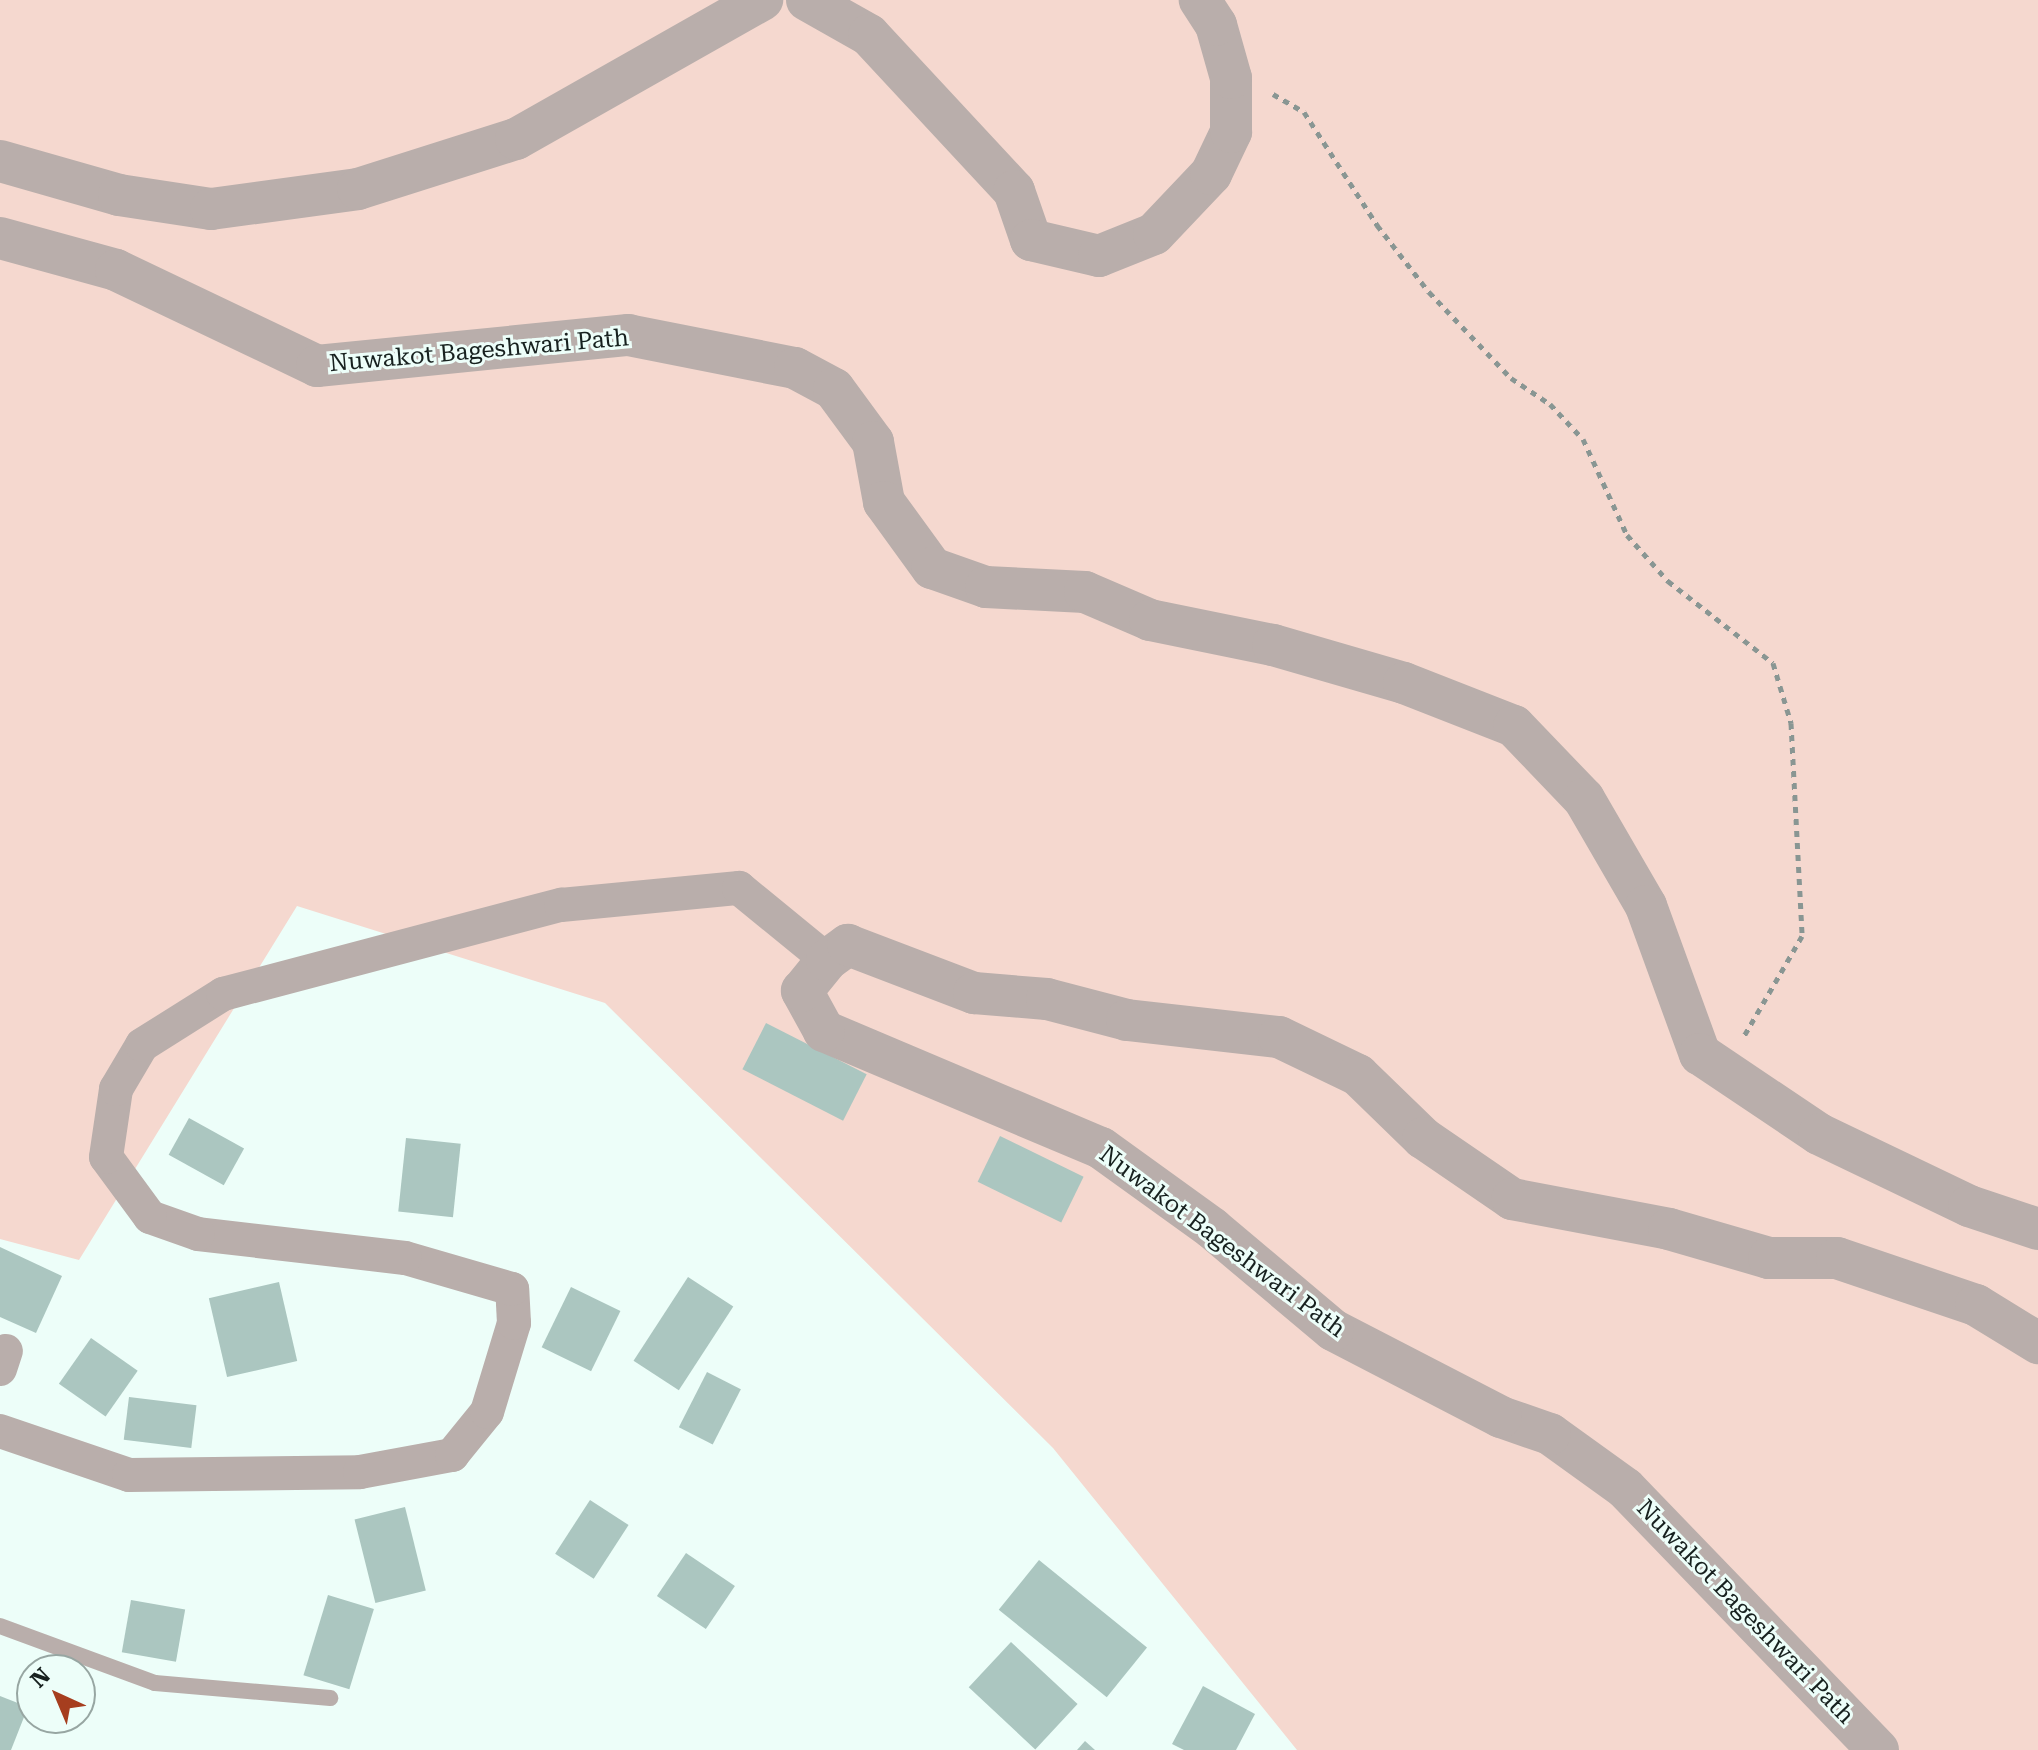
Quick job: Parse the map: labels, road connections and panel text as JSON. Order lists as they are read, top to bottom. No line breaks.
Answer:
{"streets":{"street":["Nuwakot Bageshwari Path"]},"north":"top left"}
